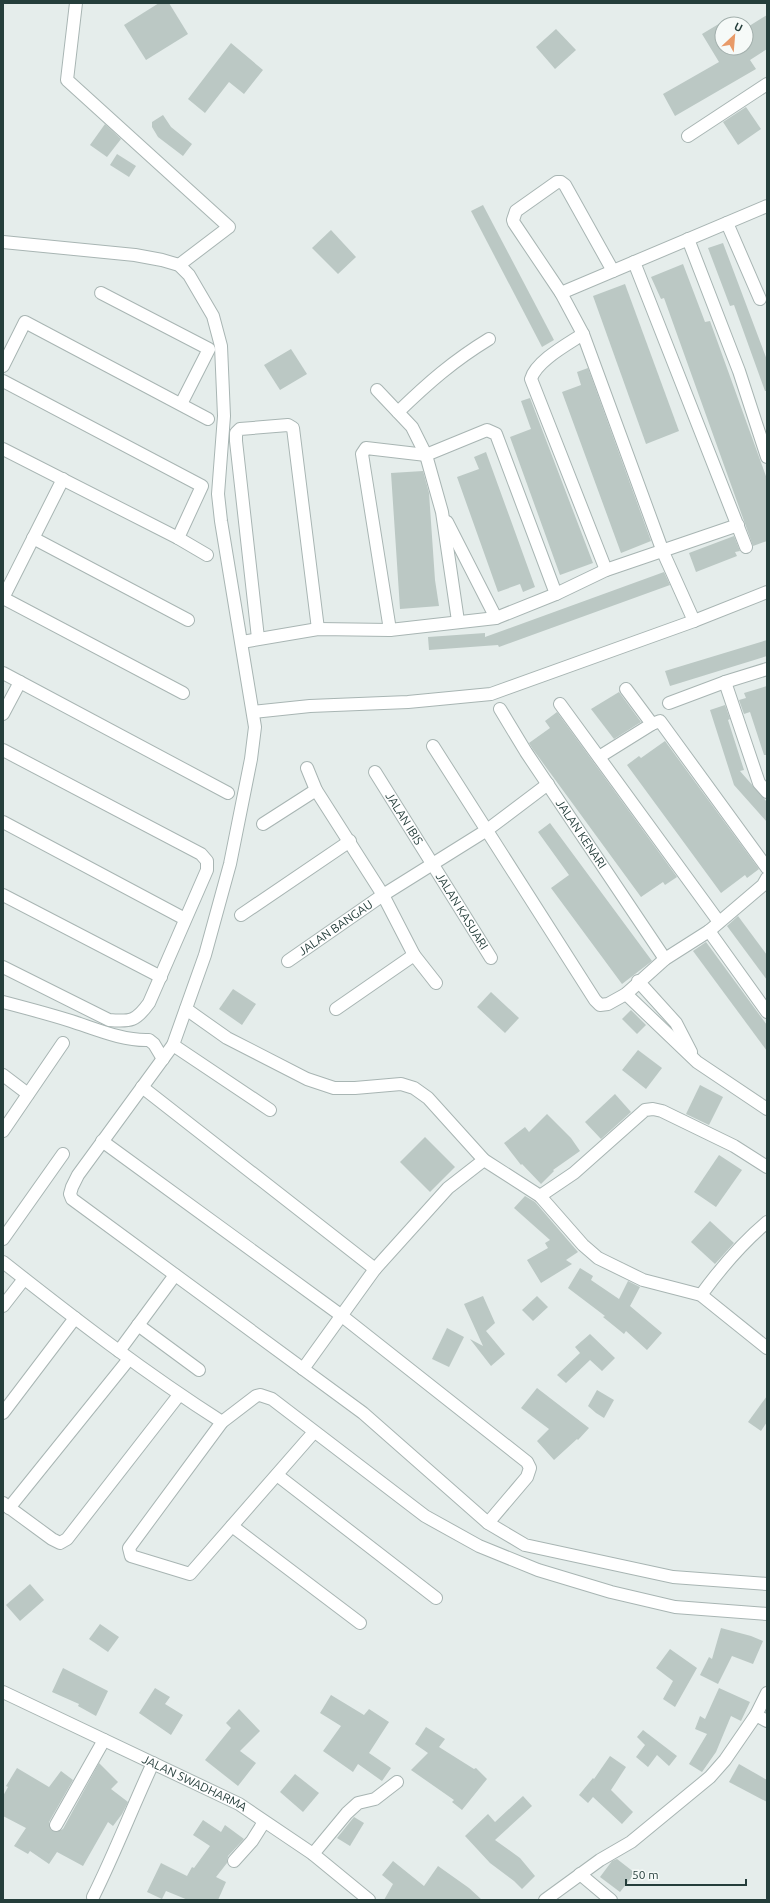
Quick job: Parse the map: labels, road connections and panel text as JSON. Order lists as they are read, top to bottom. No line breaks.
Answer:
{"streets":{"street":["JALAN IBIS","JALAN KENARI","JALAN KASUARI","JALAN BANGAU","JALAN SWADHARMA"]},"crossings":[["JALAN IBIS","JALAN KASUARI"],["JALAN IBIS","JALAN BANGAU"],["JALAN KENARI","JALAN BANGAU"],["JALAN KASUARI","JALAN BANGAU"]],"scale_bar":"50 m","north":"top right"}
